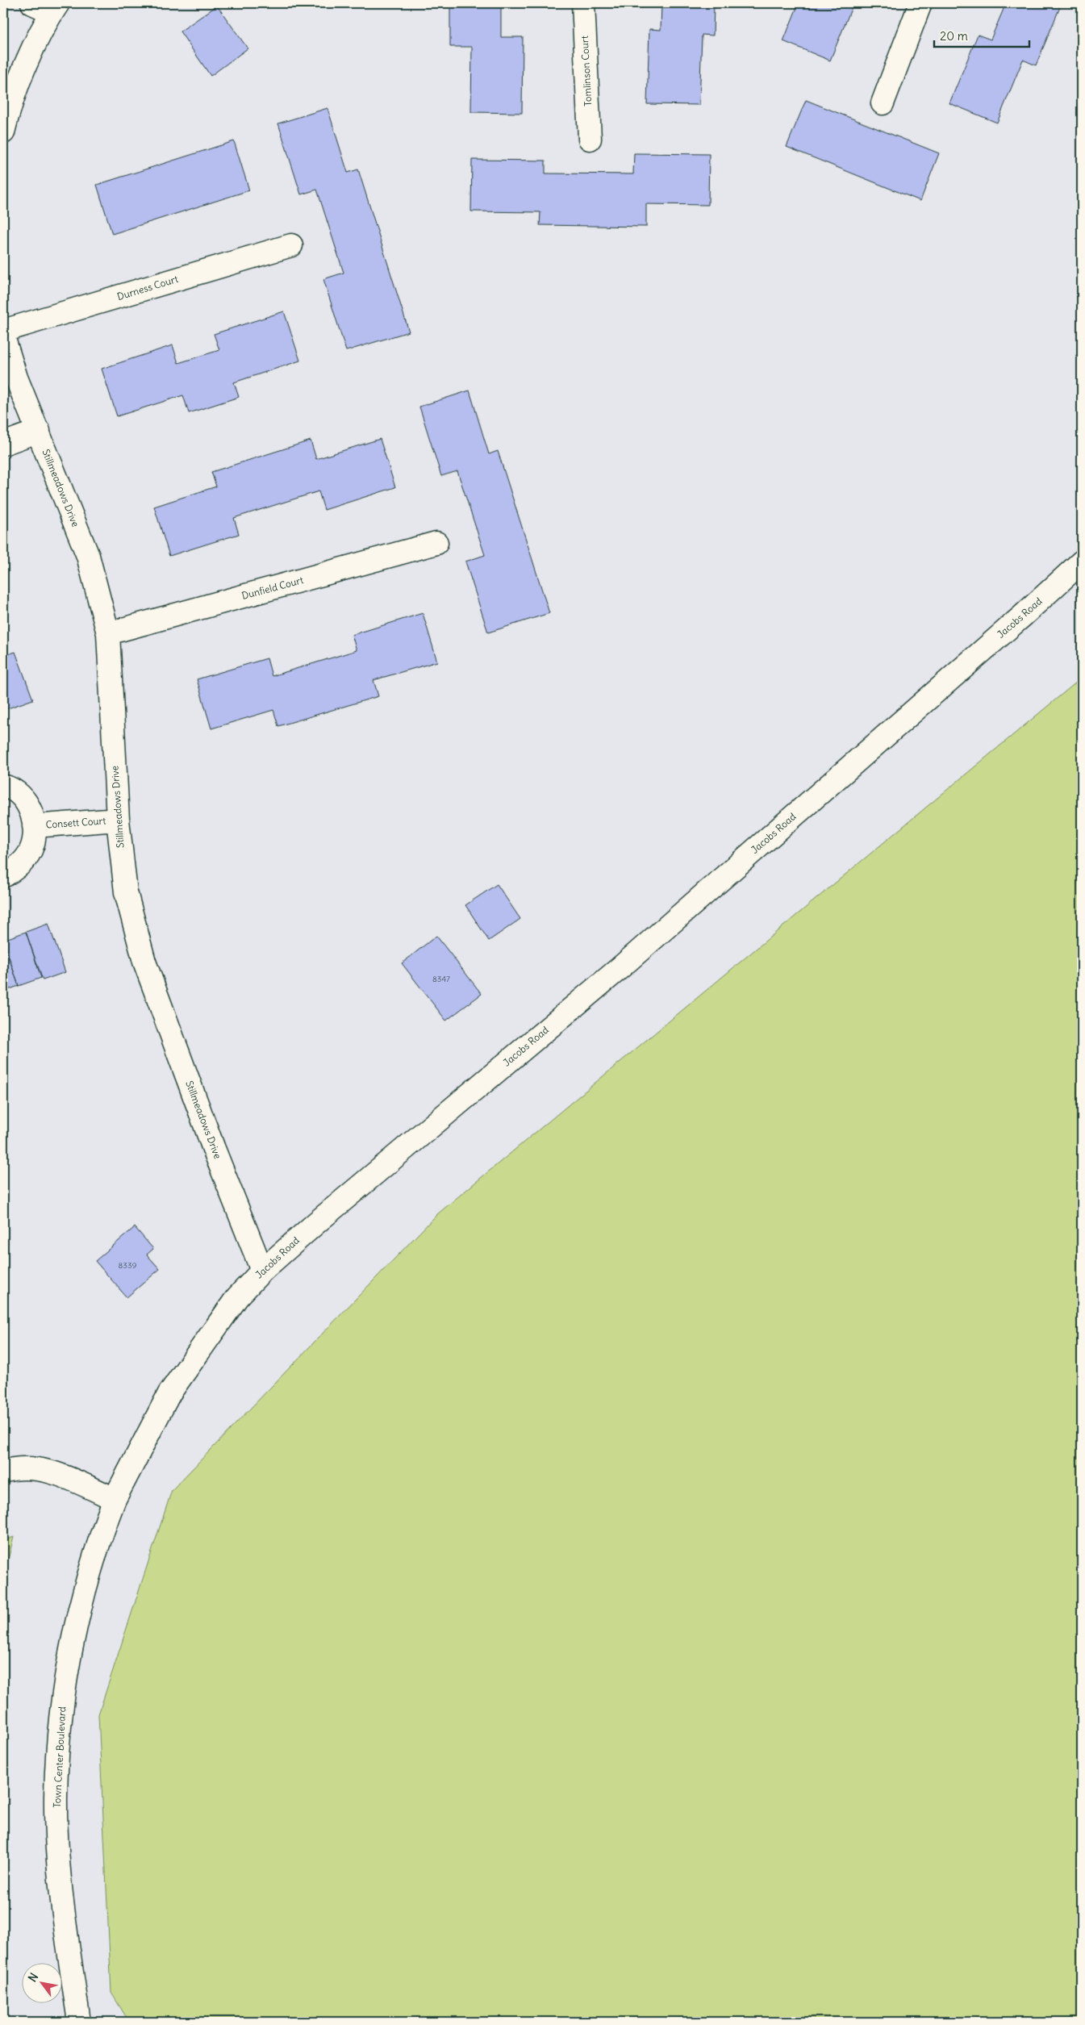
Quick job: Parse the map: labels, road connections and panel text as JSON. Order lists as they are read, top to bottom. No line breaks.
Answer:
{"streets":{"street":["Tomlinson Court","Durness Court","Stillmeadows Drive","Dunfield Court","Jacobs Road","Consett Court","Town Center Boulevard"]},"crossings":[["Stillmeadows Drive","Dunfield Court"],["Stillmeadows Drive","Jacobs Road"],["Stillmeadows Drive","Consett Court"],["Jacobs Road","Town Center Boulevard"]],"house_numbers":["8347","8339"],"scale_bar":"20 m","north":"top left"}
